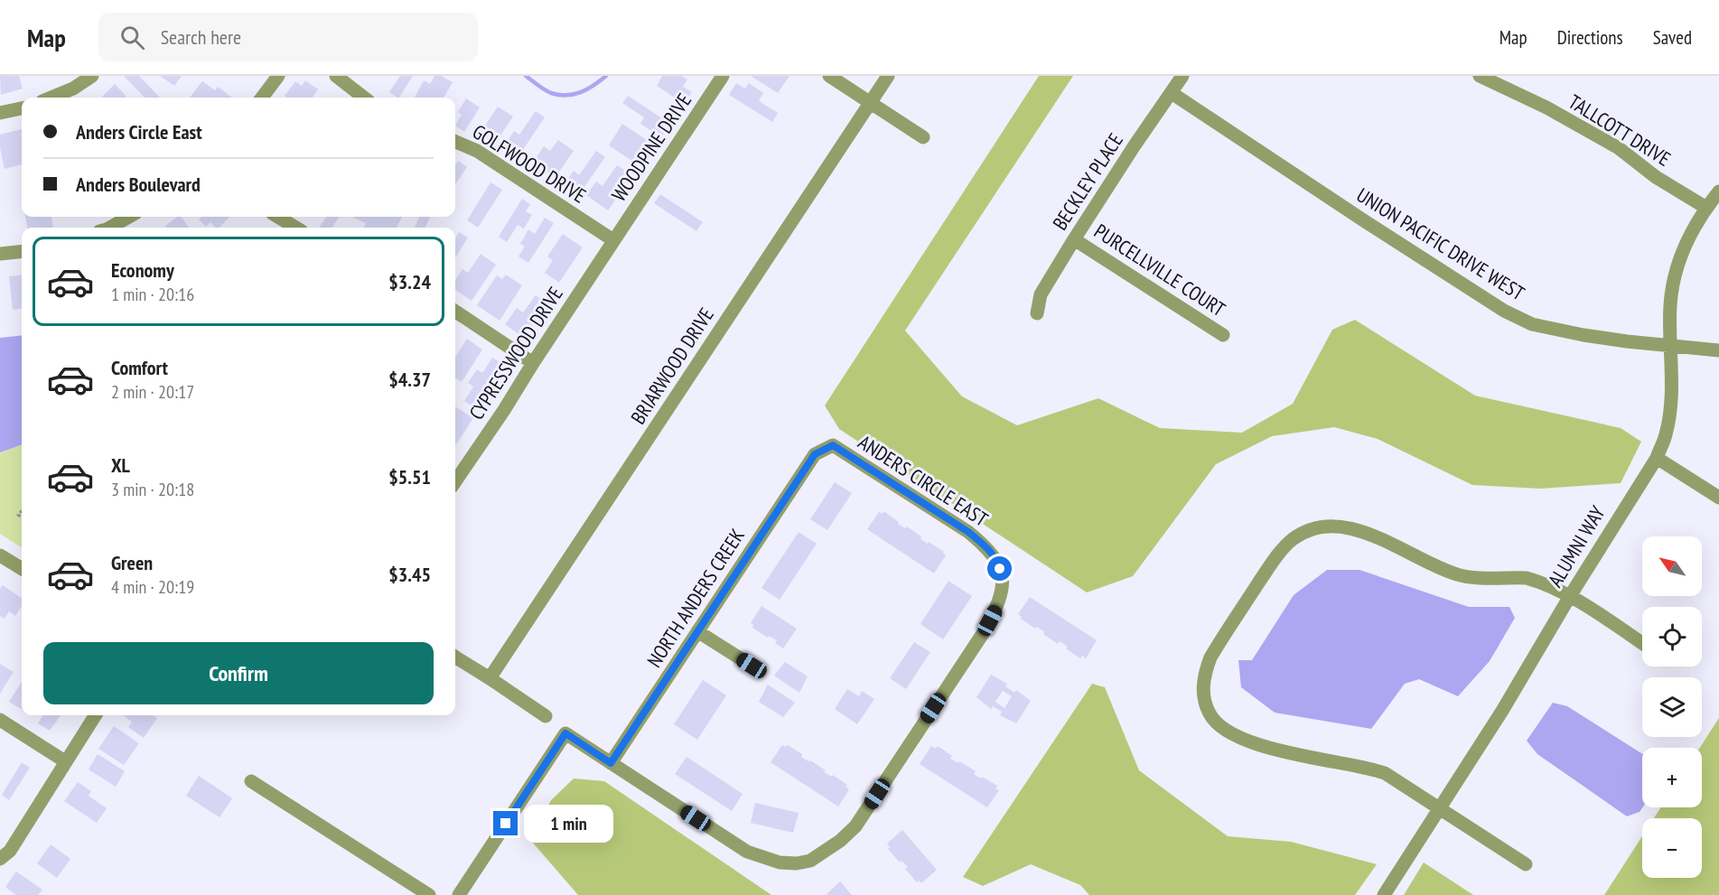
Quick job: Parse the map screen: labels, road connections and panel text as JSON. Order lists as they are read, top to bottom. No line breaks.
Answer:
{"streets":{"street":["TALLCOTT DRIVE","WOODPINE DRIVE","GOLFWOOD DRIVE","BECKLEY PLACE","UNION PACIFIC DRIVE WEST","PURCELLVILLE COURT","CYPRESSWOOD DRIVE","BRIARWOOD DRIVE","ANDERS CIRCLE EAST","ALUMNI WAY","NORTH ANDERS CREEK"]},"crossings":[["TALLCOTT DRIVE","ALUMNI WAY"],["WOODPINE DRIVE","GOLFWOOD DRIVE"],["WOODPINE DRIVE","CYPRESSWOOD DRIVE"],["GOLFWOOD DRIVE","CYPRESSWOOD DRIVE"],["BECKLEY PLACE","UNION PACIFIC DRIVE WEST"],["BECKLEY PLACE","PURCELLVILLE COURT"],["UNION PACIFIC DRIVE WEST","ALUMNI WAY"],["ANDERS CIRCLE EAST","NORTH ANDERS CREEK"]],"north":"top left","page":{"header":"Map","search":"Search here","nav":["Map","Directions","Saved"],"banner":["Anders Circle East","Anders Boulevard"],"list":[{"name":"Economy","note":"1 min · 20:16","value":"$3.24"},{"name":"Comfort","note":"2 min · 20:17","value":"$4.37"},{"name":"XL","note":"3 min · 20:18","value":"$5.51"},{"name":"Green","note":"4 min · 20:19","value":"$3.45"}],"map_buttons":["+","−"],"buttons":"Confirm","bubble":"1 min"}}
